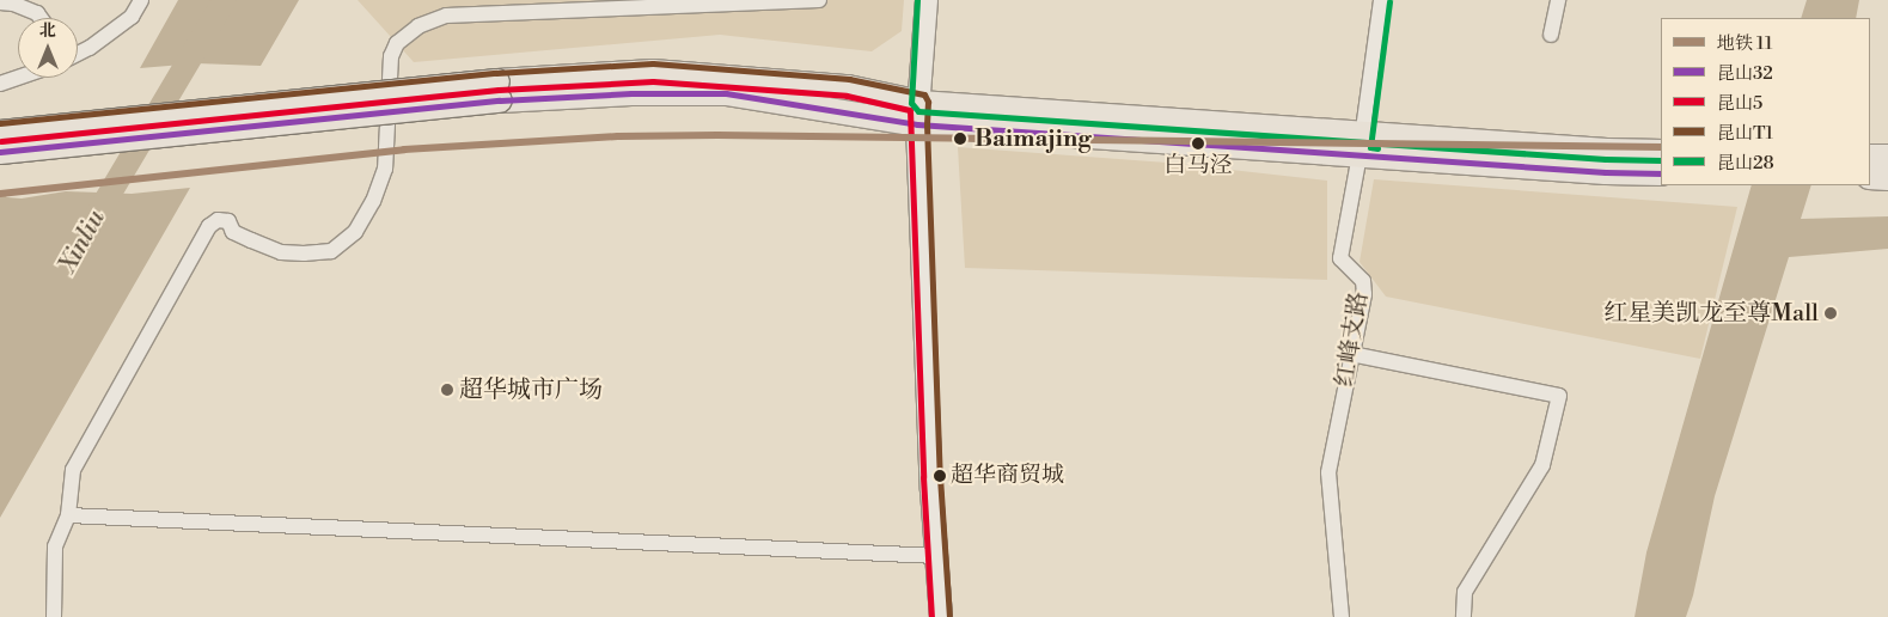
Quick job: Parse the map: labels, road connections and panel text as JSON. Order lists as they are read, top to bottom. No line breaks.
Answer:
{"streets":{"street":["红峰支路"]},"water":["Xinliu"],"places":["Baimajing","白马泾","红星美凯龙至尊Mall","超华城市广场","超华商贸城"],"lines":["transit line 昆山28","transit line 昆山T1","transit line 昆山5","transit line 昆山32","metro line 11"],"legend":["地铁 11","昆山32","昆山5","昆山T1","昆山28"],"north":"top"}
